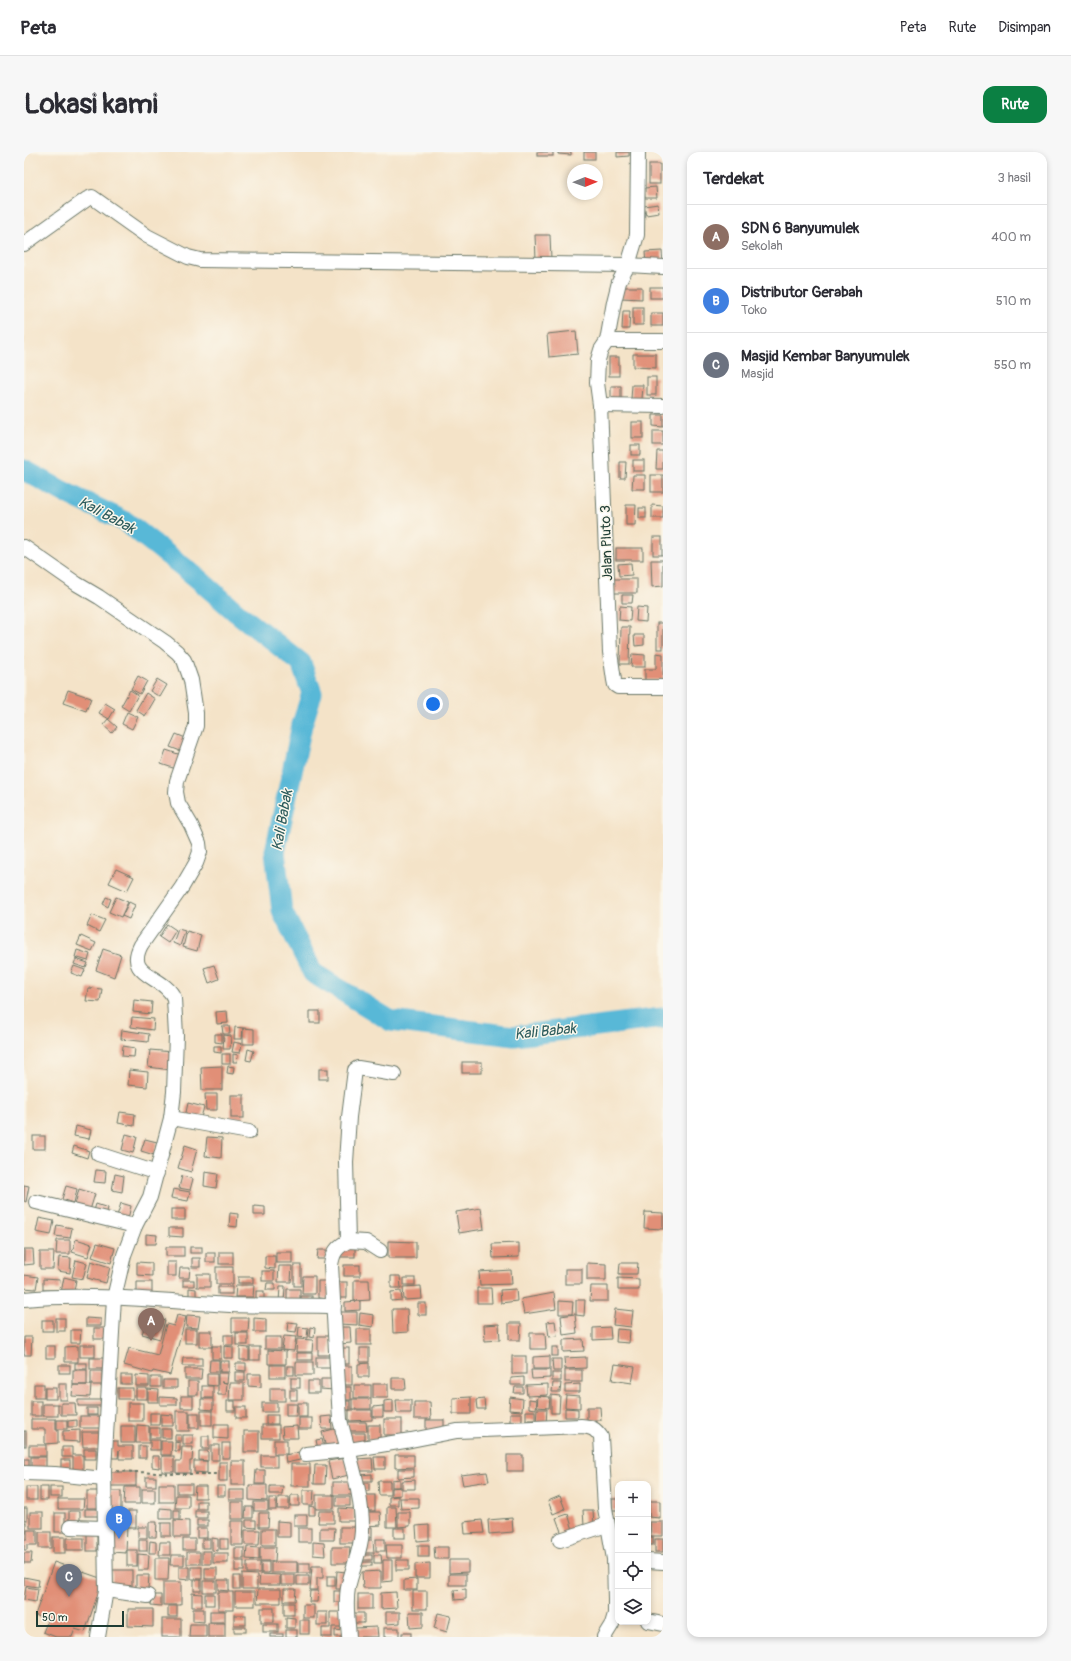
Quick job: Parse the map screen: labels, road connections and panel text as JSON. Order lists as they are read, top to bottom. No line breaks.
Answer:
{"streets":{"street":["Jalan Pluto 3"]},"water":["Kali Babak"],"scale_bar":"50 m","north":"right","page":{"header":"Peta","nav":["Peta","Rute","Disimpan"],"buttons":"Rute","title":"Lokasi kami","heading":["Terdekat","3 hasil"],"list":[{"mark":"A","name":"SDN 6 Banyumulek","note":"Sekolah","value":"400 m"},{"mark":"B","name":"Distributor Gerabah","note":"Toko","value":"510 m"},{"mark":"C","name":"Masjid Kembar Banyumulek","note":"Masjid","value":"550 m"}],"pins":["A","B","C"],"map_buttons":["+","−"],"scale":"50 m"}}
